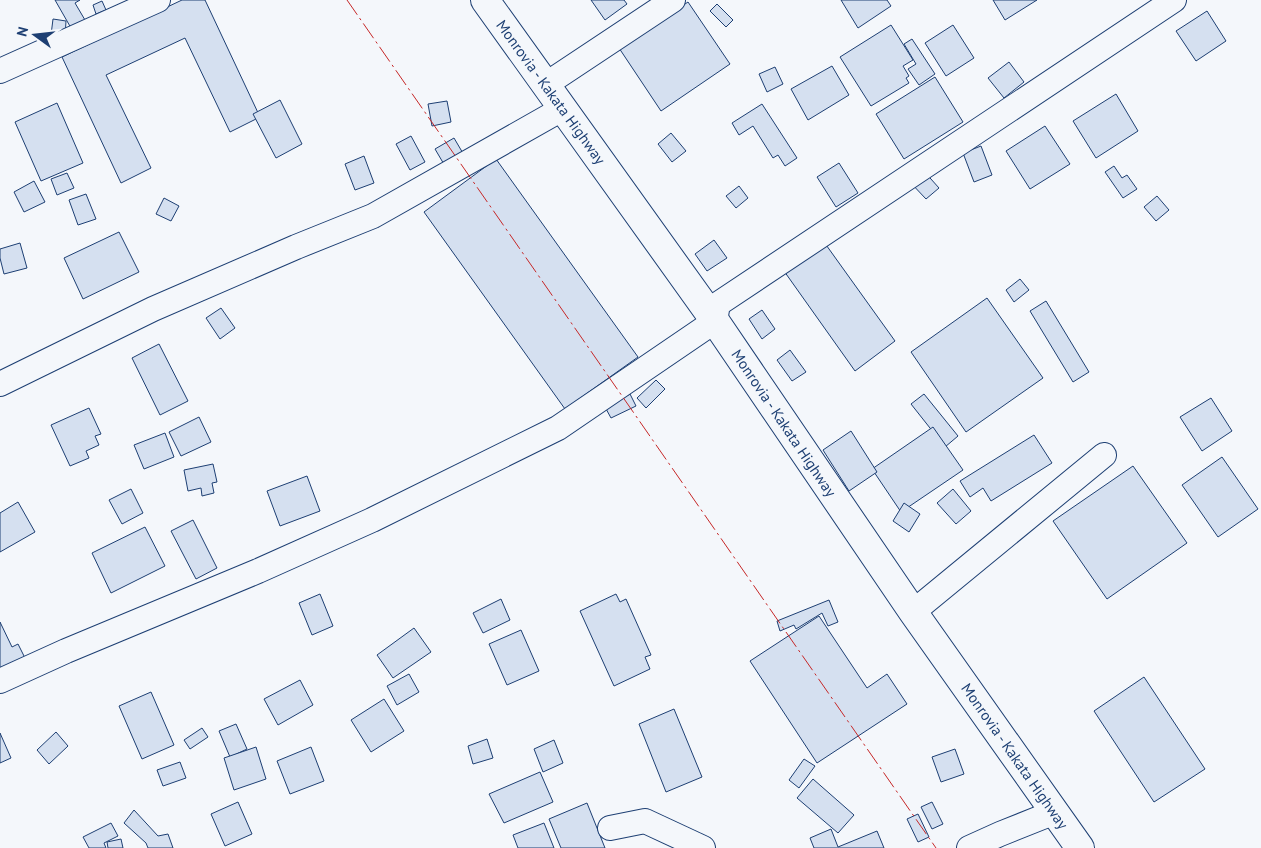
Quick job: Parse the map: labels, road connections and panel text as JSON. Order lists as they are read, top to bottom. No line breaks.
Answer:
{"streets":{"highway":["Monrovia - Kakata Highway"]},"north":"left"}
